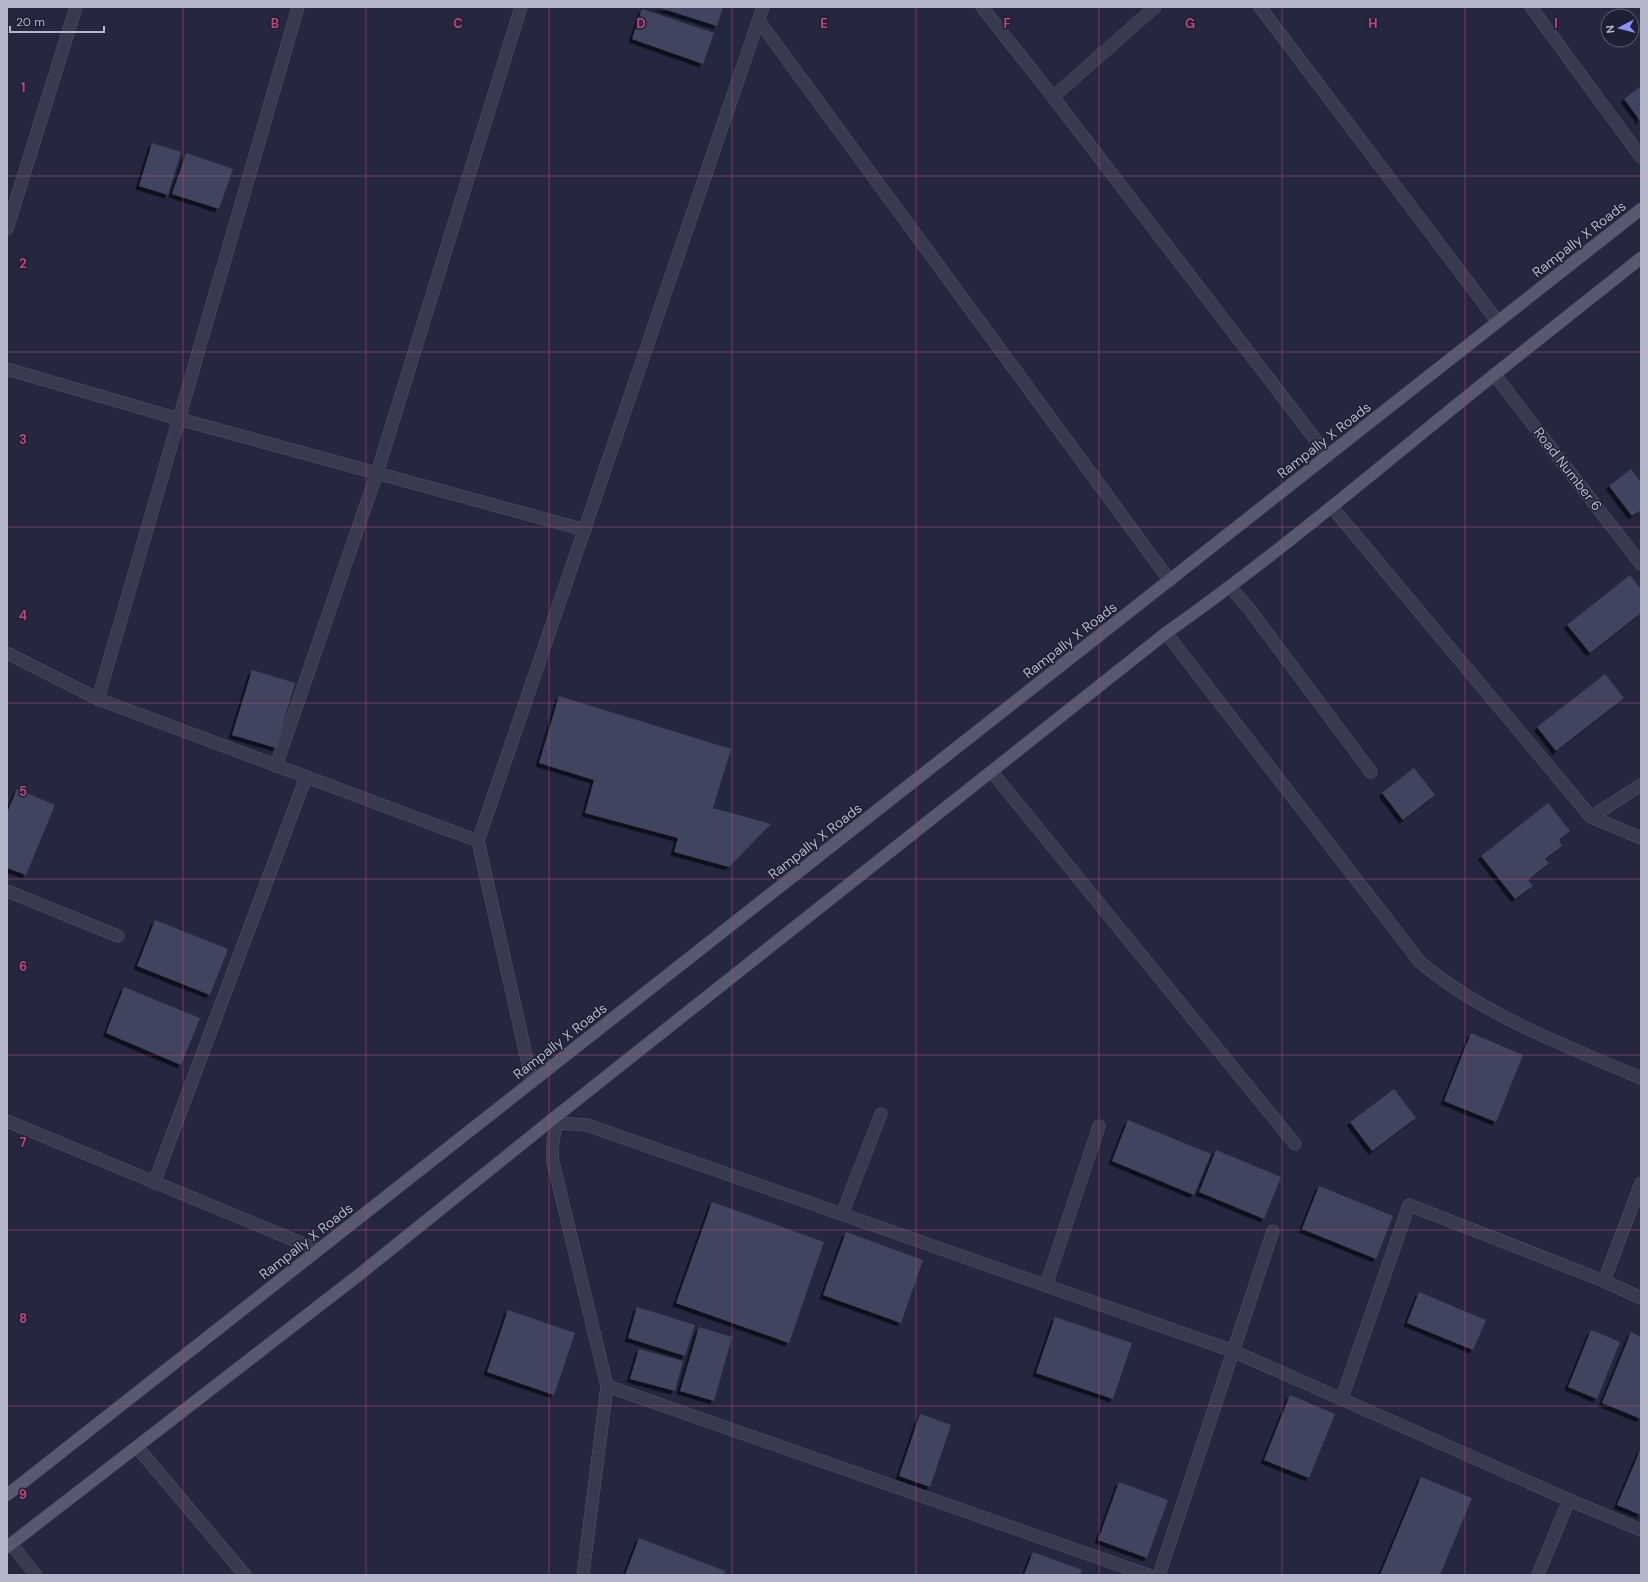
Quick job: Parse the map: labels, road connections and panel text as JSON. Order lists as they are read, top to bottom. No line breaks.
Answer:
{"streets":{"main road":["Rampally X Roads"],"street":["Road Number 6"]},"scale_bar":"20 m","north":"left","grid":{"columns":["B","C","D","E","F","G","H","I"],"rows":["1","2","3","4","5","6","7","8","9"]}}
